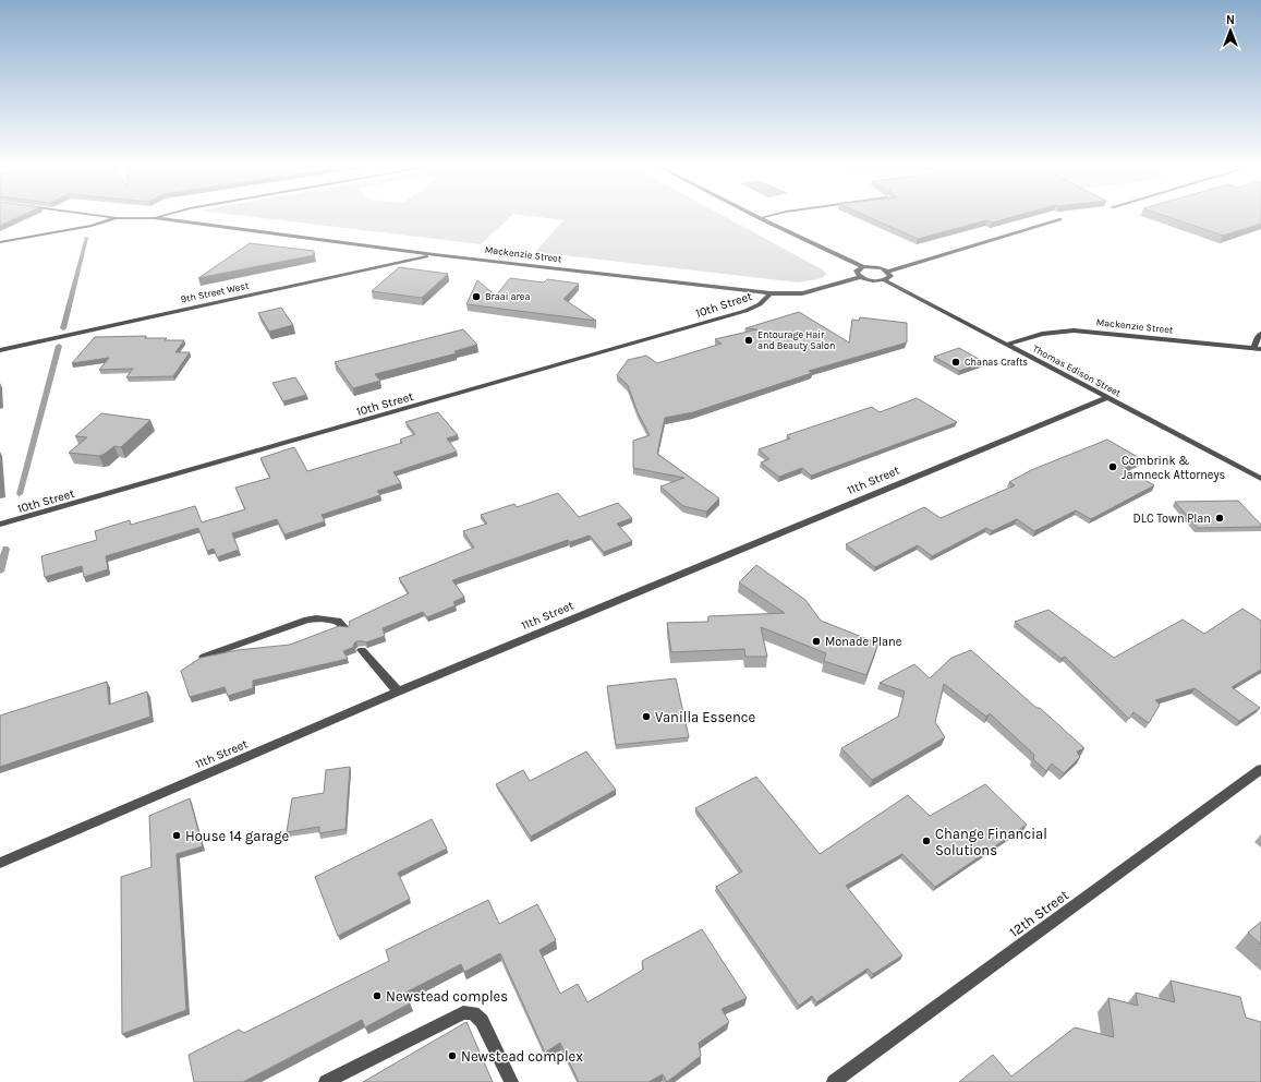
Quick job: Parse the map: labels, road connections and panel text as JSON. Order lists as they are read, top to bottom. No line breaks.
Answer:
{"streets":{"street":["Mackenzie Street","9th Street West","10th Street","Thomas Edison Street","11th Street","12th Street"]},"crossings":[["Mackenzie Street","9th Street West"],["Mackenzie Street","10th Street"],["Mackenzie Street","Thomas Edison Street"],["Thomas Edison Street","11th Street"]],"places":["Braai area","Entourage Hair and Beauty Salon","Chanas Crafts","Combrink & Jamneck Attorneys","DLC Town Plan","Monade Plane","Vanilla Essence","House 14 garage","Change Financial Solutions","Newstead comples","Newstead complex"],"north":"top"}
